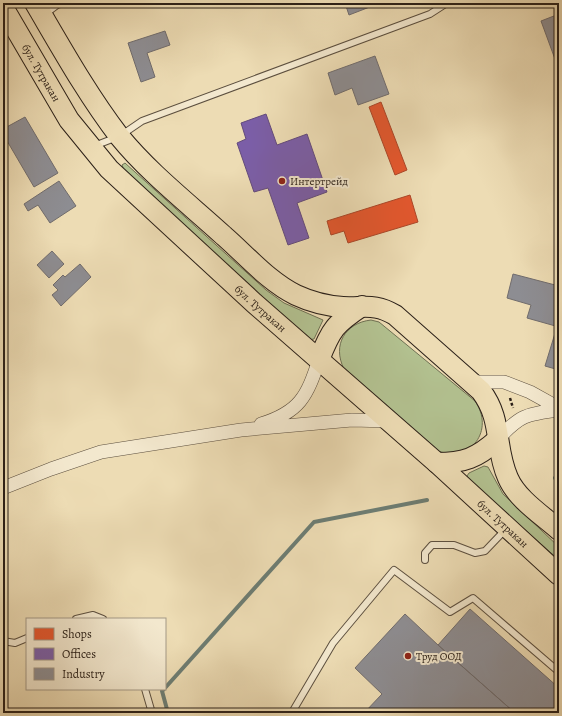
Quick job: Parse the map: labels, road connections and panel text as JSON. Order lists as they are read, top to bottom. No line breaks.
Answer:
{"streets":{"main road":["бул. Тутракан"]},"places":["Интертрейд","Труд ООД"],"legend":["Shops","Offices","Industry"]}
